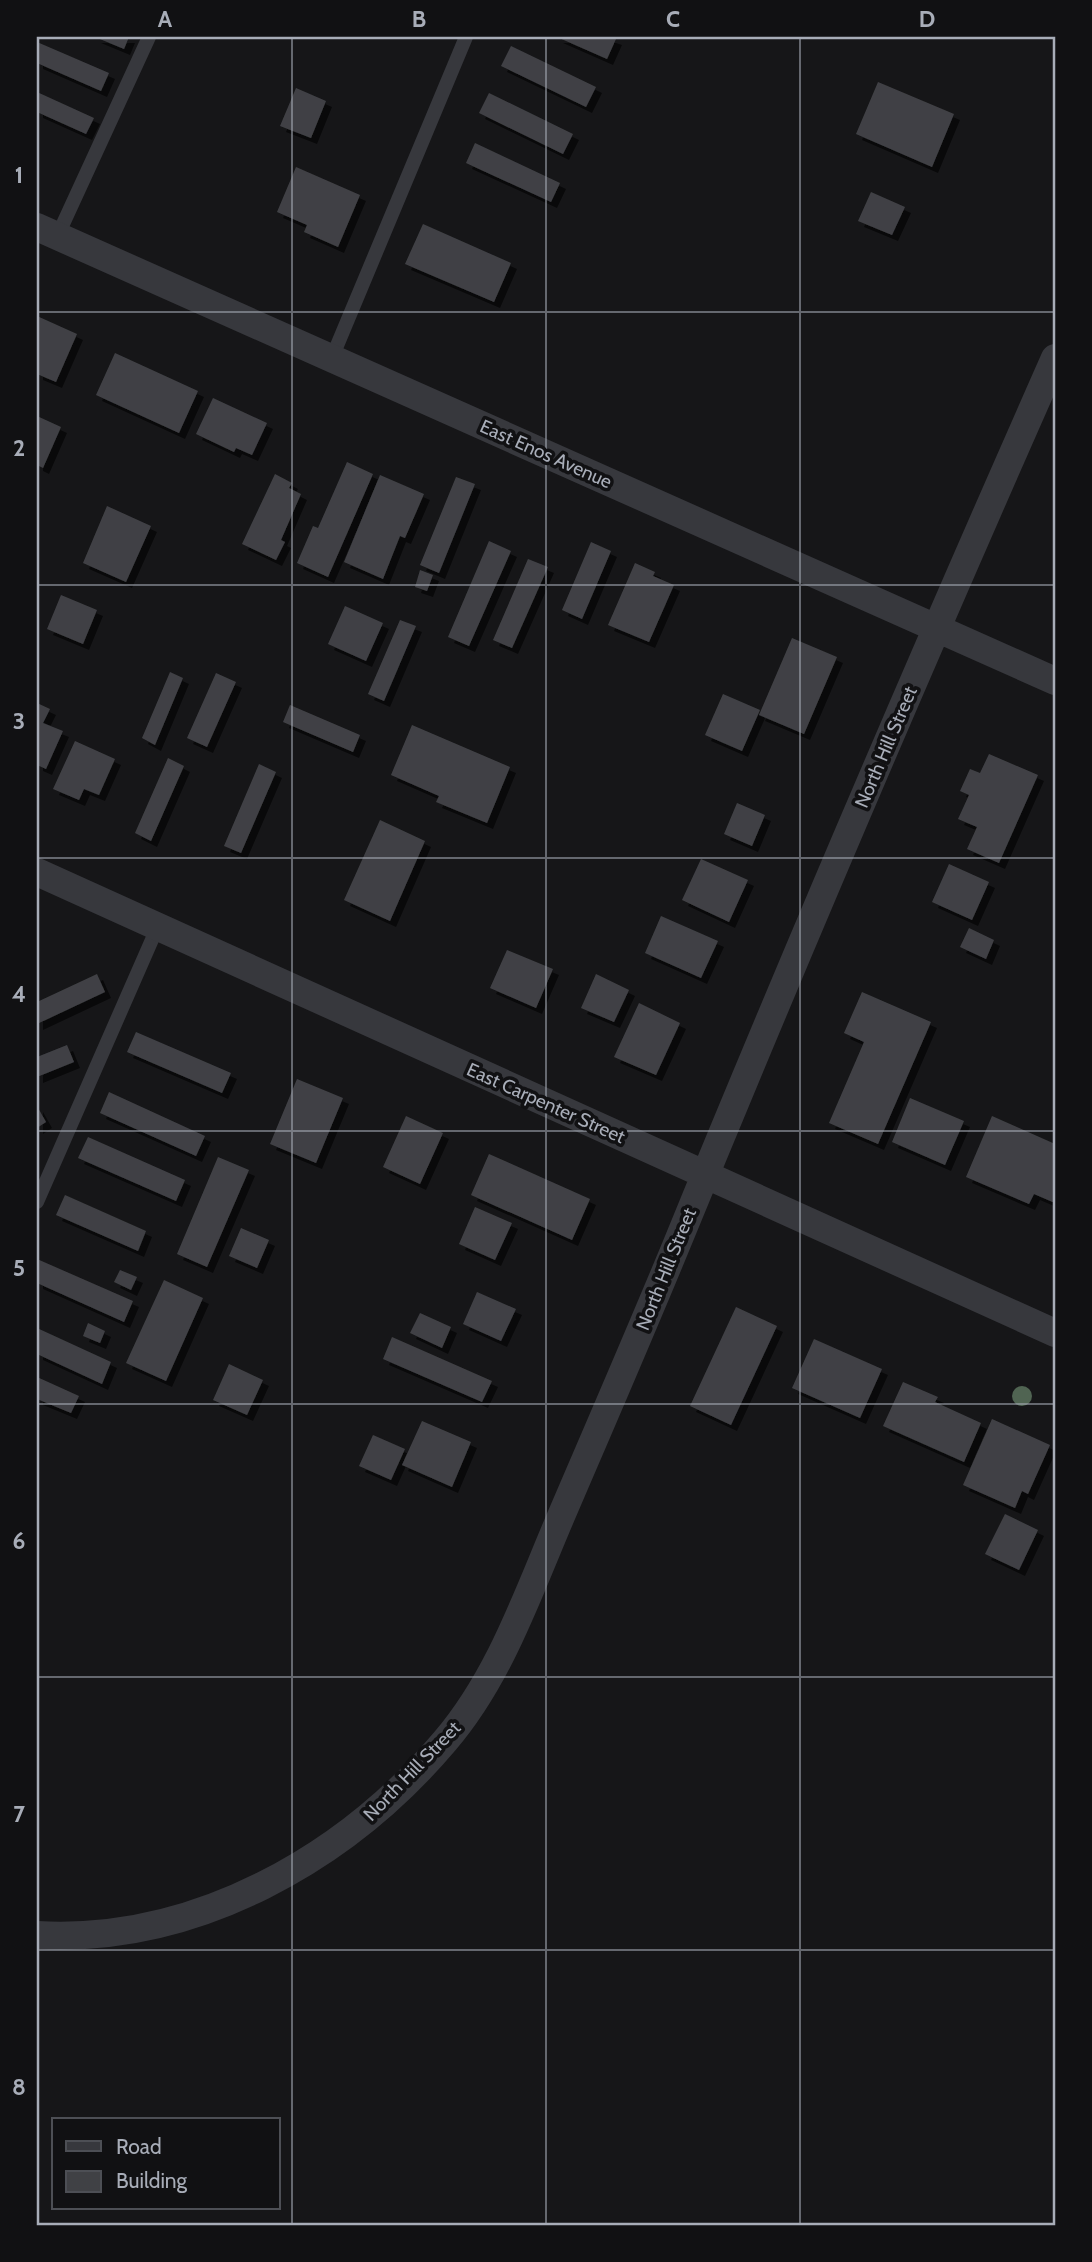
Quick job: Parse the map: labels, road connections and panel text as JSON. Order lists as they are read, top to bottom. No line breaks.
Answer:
{"streets":{"street":["East Enos Avenue","North Hill Street","East Carpenter Street"]},"crossings":[["East Enos Avenue","North Hill Street"],["North Hill Street","East Carpenter Street"]],"legend":["Road","Building"],"grid":{"columns":["A","B","C","D"],"rows":["1","2","3","4","5","6","7","8"]}}
